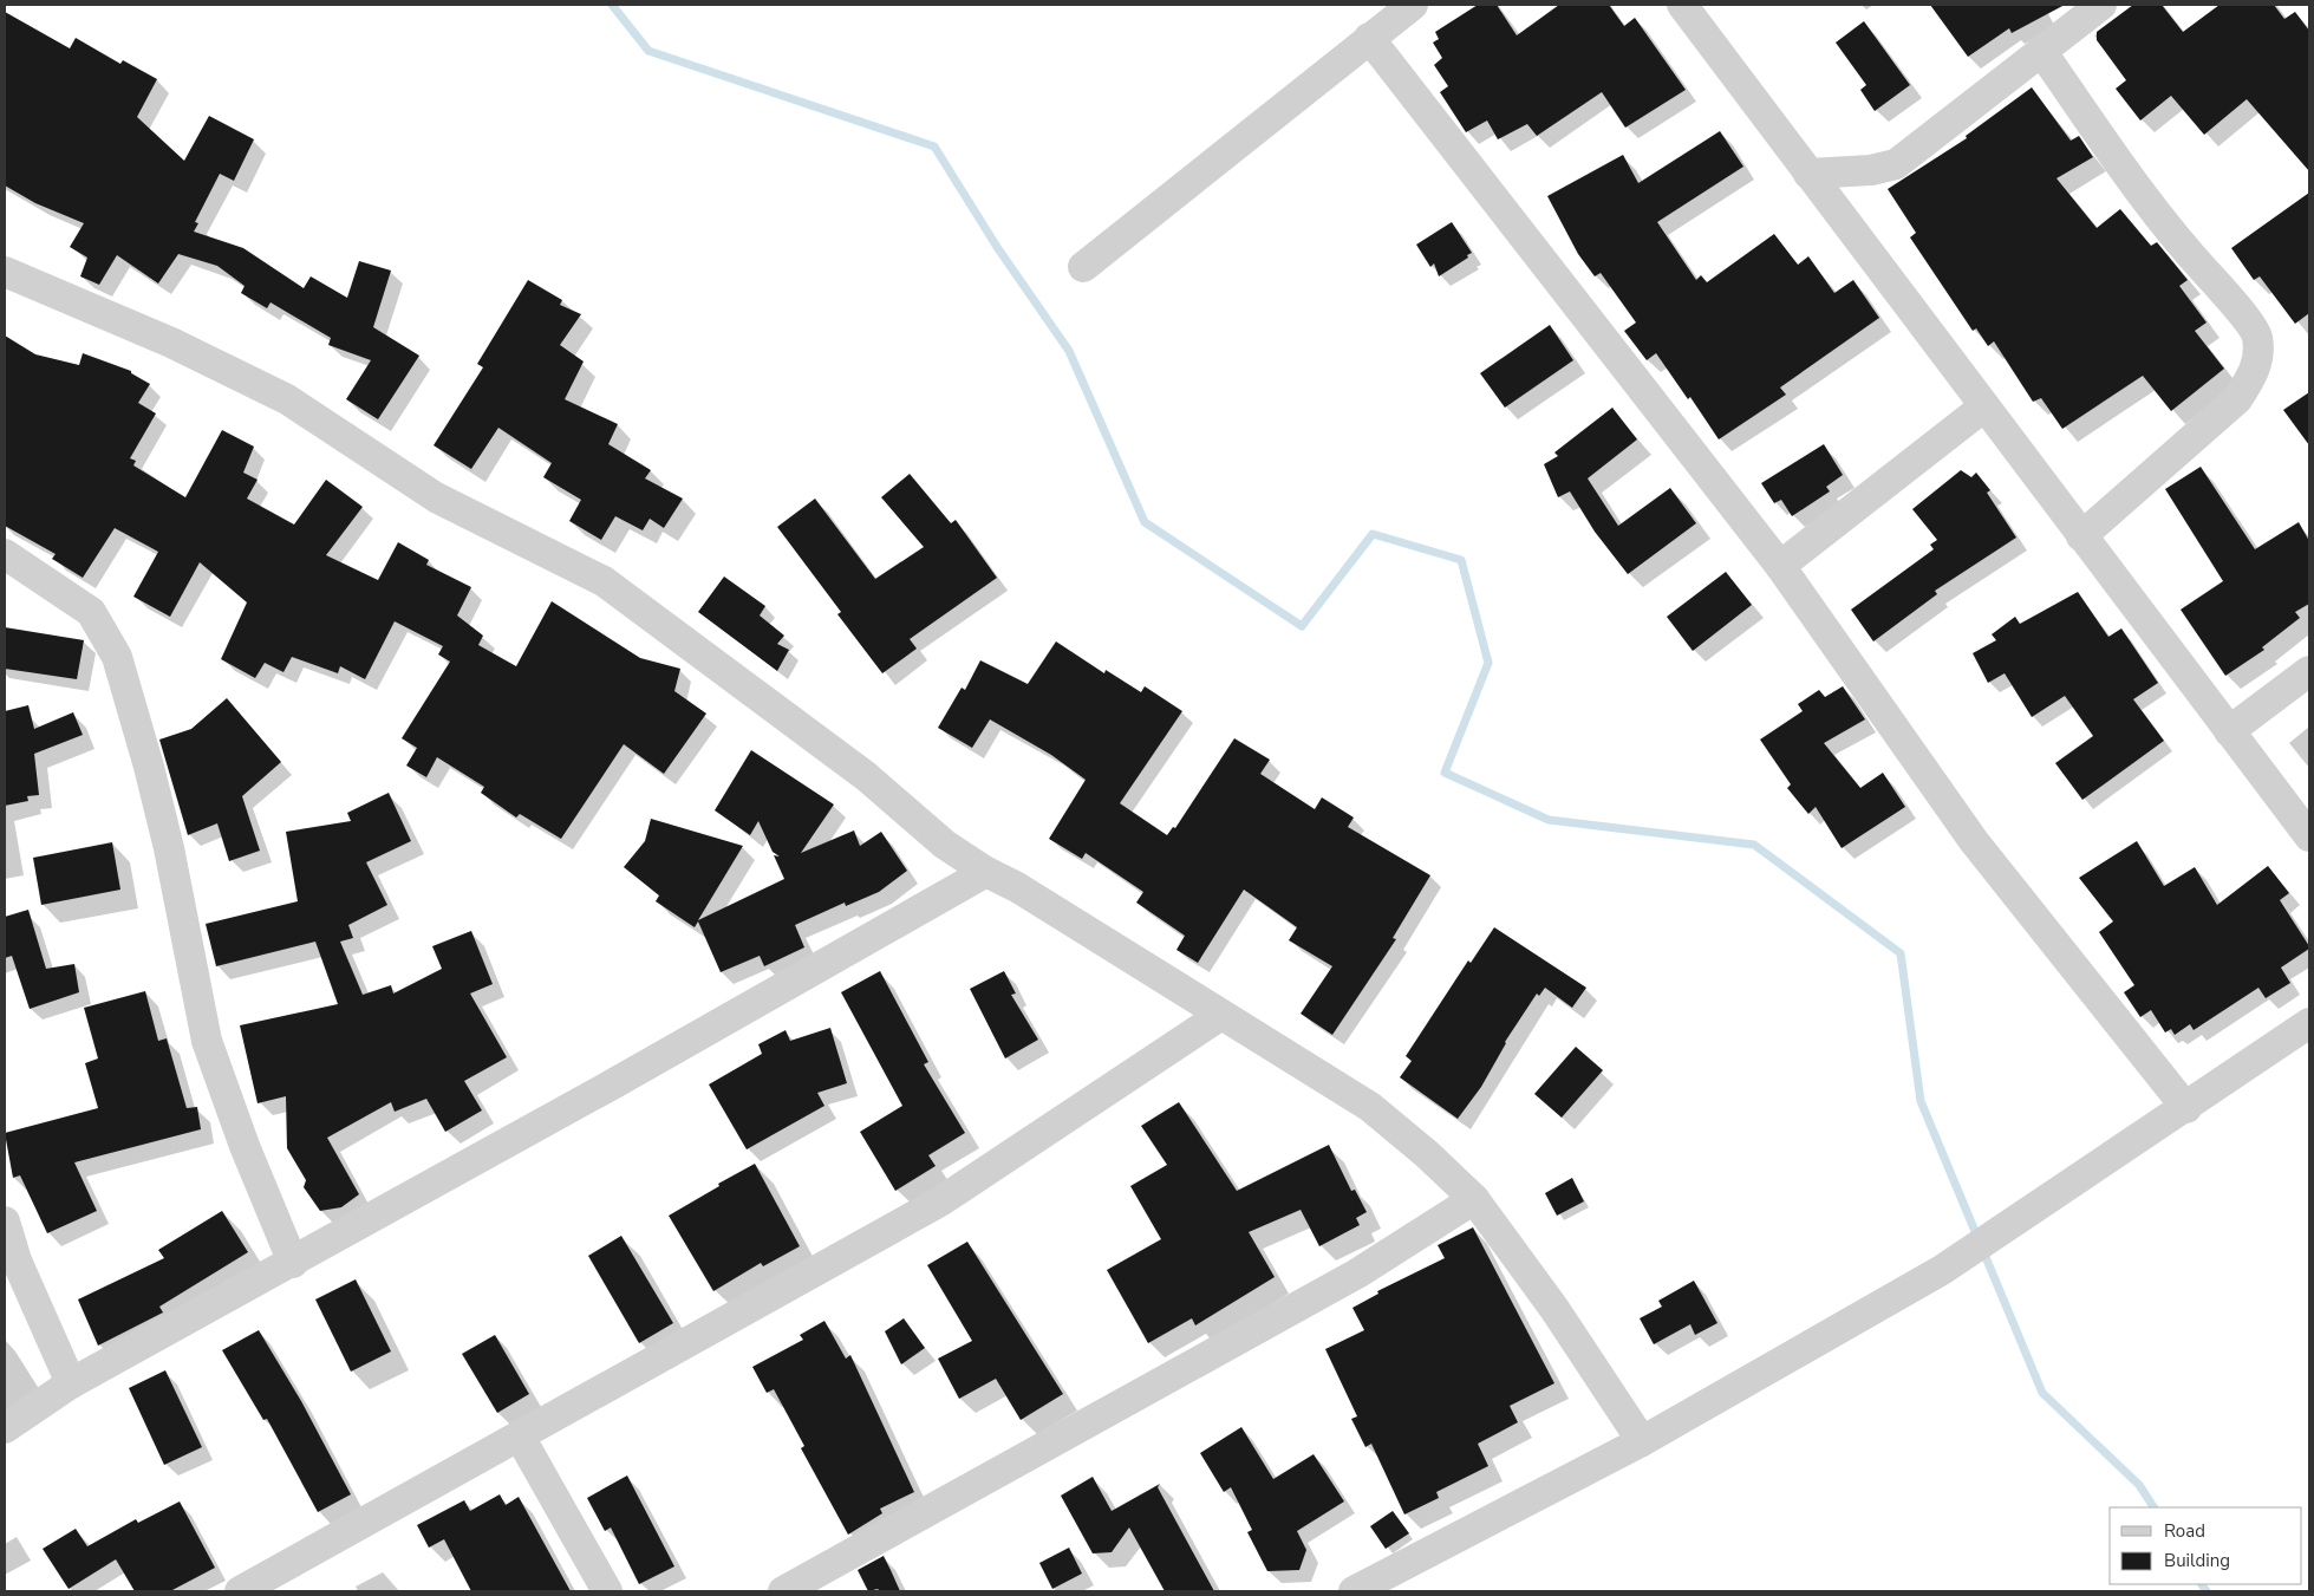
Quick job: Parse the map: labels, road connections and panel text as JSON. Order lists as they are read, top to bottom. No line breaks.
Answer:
{"legend":["Road","Building"]}
